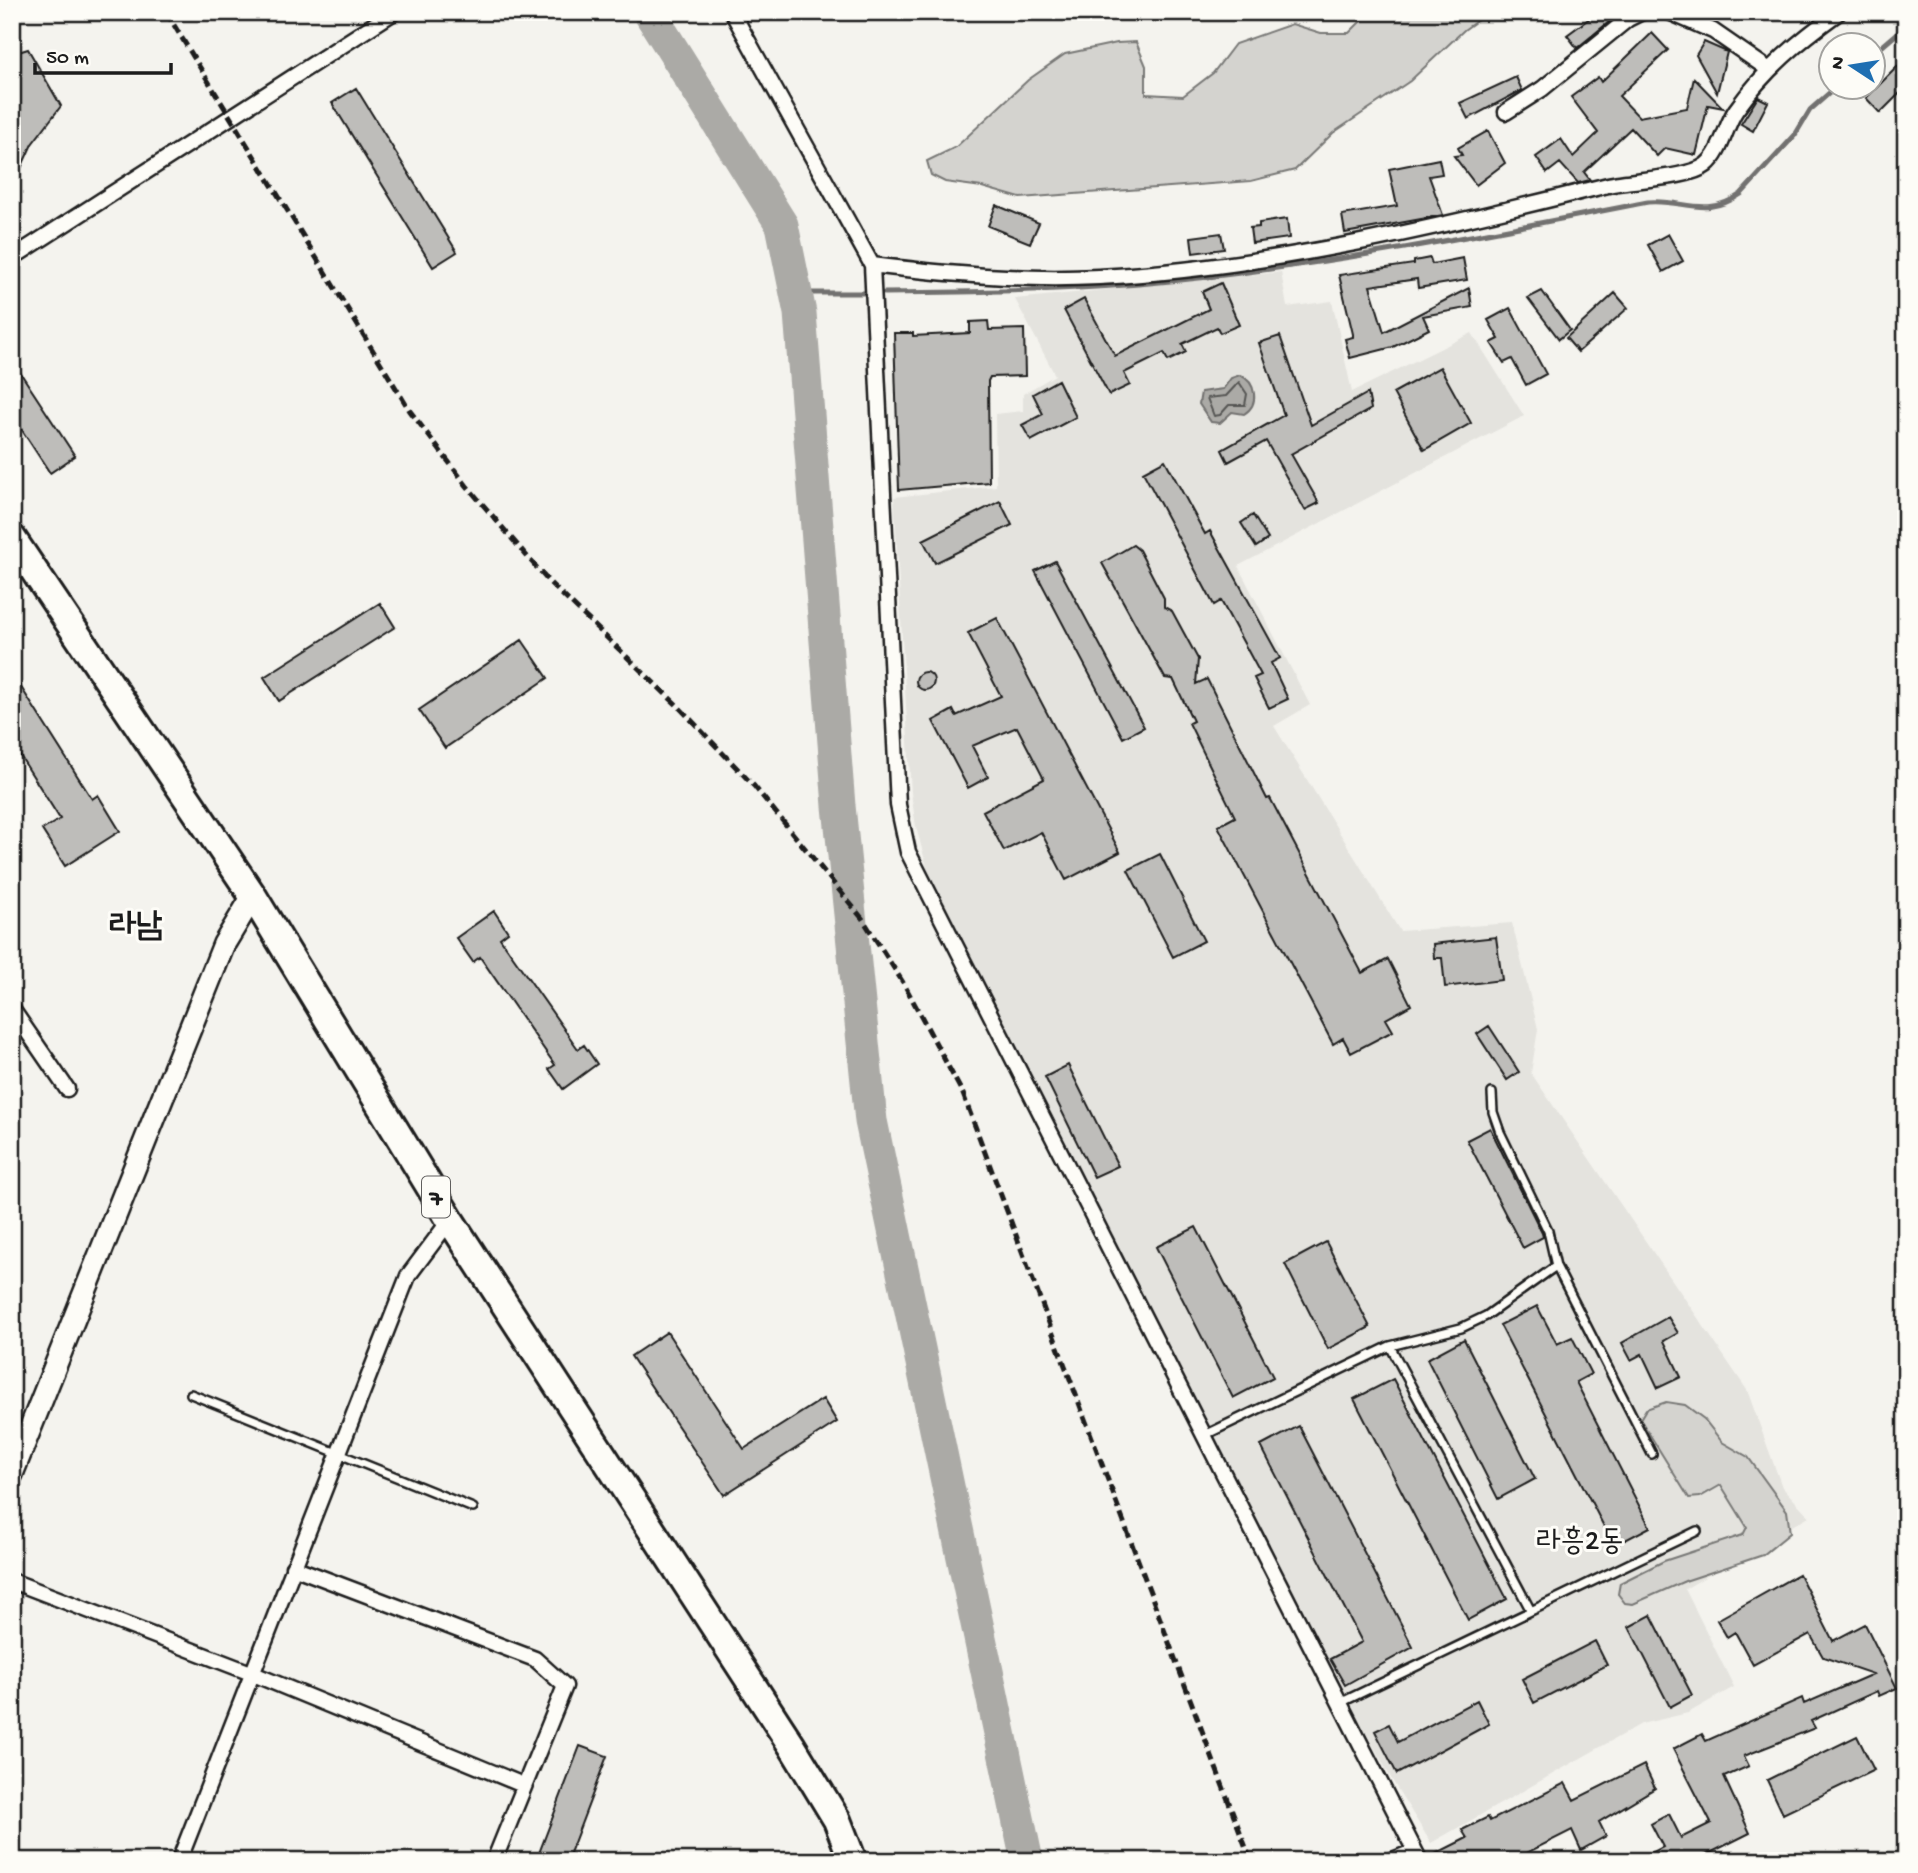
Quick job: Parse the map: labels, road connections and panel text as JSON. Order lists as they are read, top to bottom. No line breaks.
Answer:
{"streets":{"highway":["7"]},"districts":["라남","라흥2동"],"scale_bar":"50 m","north":"left"}
